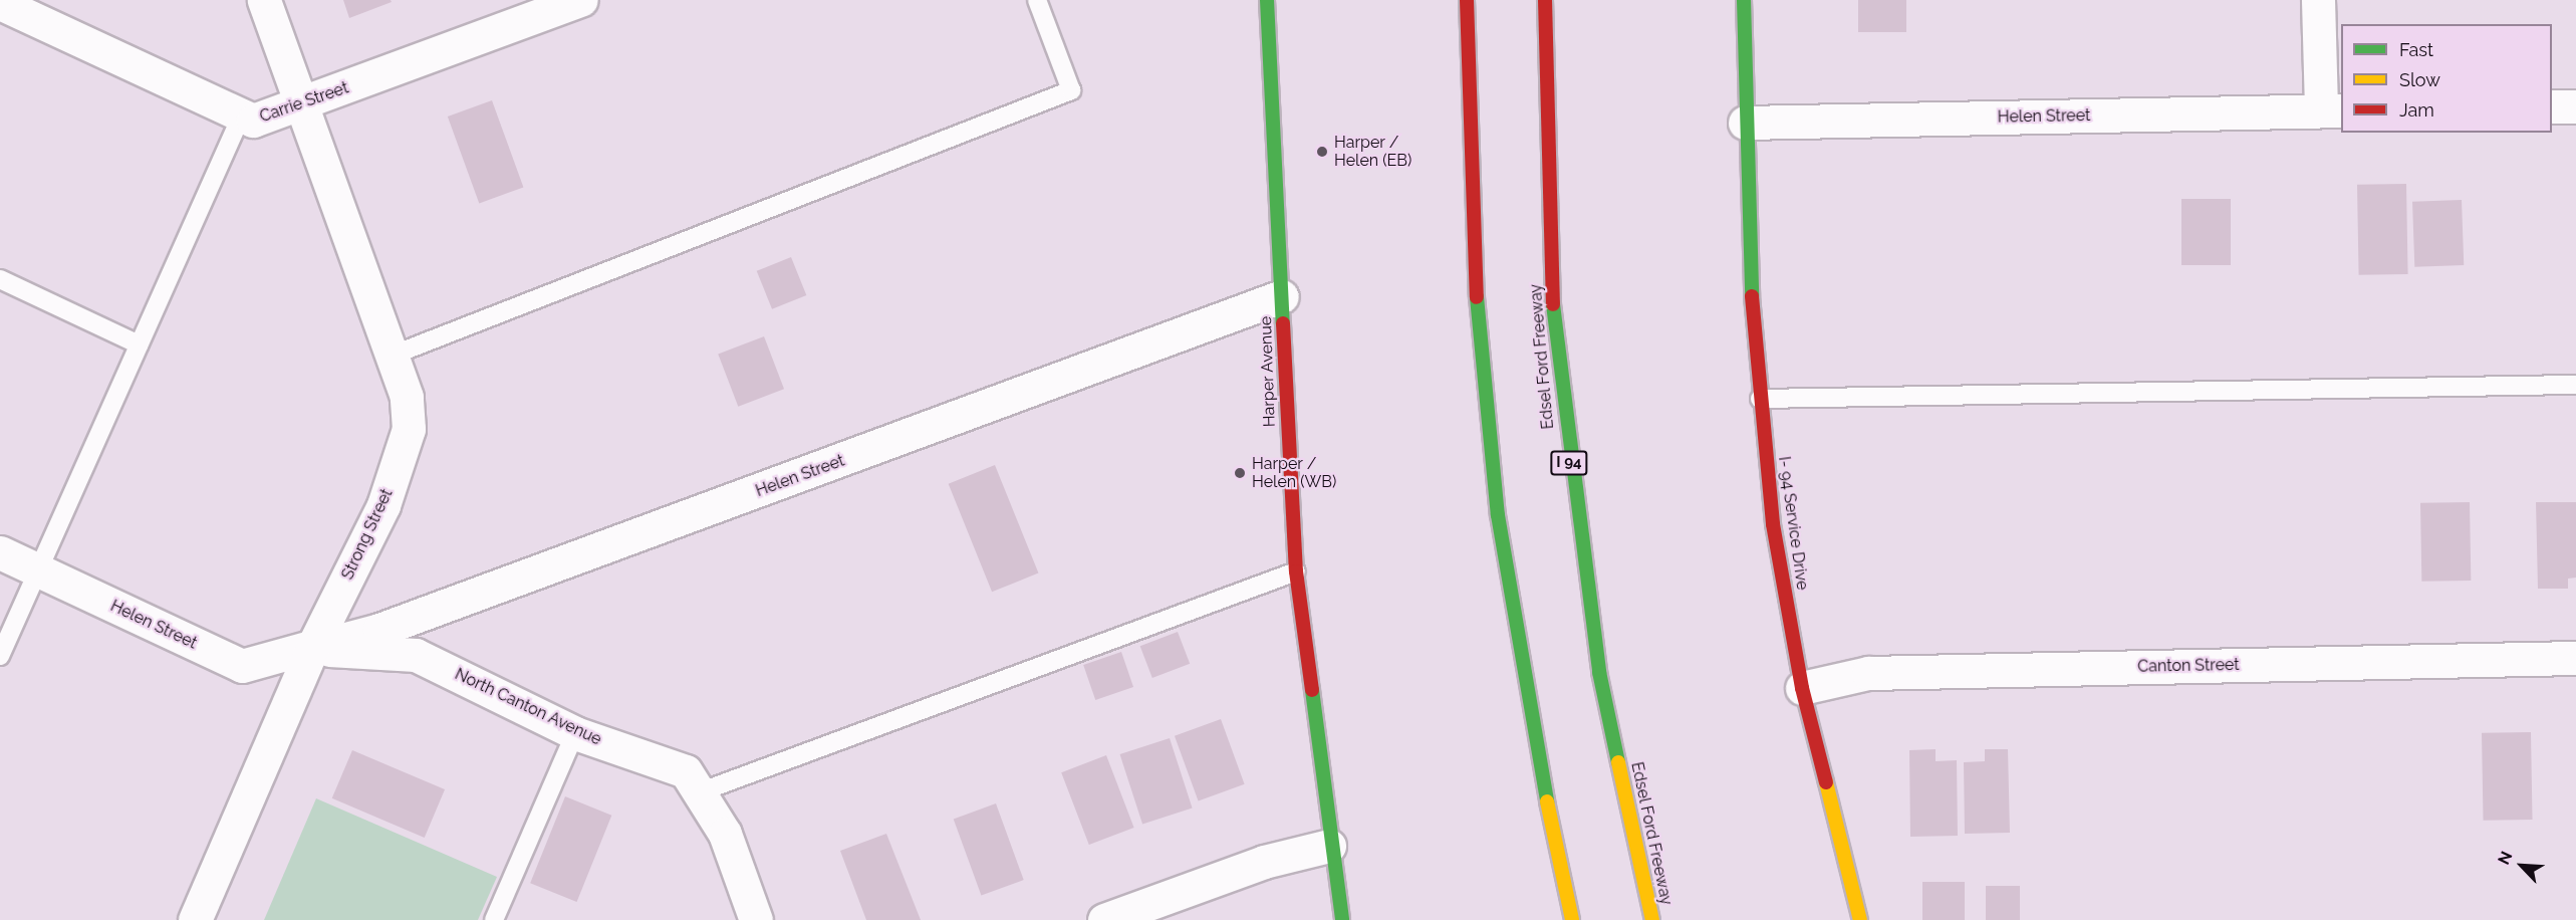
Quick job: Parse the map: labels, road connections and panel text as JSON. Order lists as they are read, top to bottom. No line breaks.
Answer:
{"streets":{"main road":["Edsel Ford Freeway","Harper Avenue","I 94","I- 94 Service Drive"],"street":["Carrie Street","Helen Street","Strong Street","Canton Street","North Canton Avenue"]},"crossings":[["Carrie Street","Strong Street"],["Helen Street","Harper Avenue"],["Helen Street","I- 94 Service Drive"],["Helen Street","Strong Street"],["Helen Street","North Canton Avenue"],["I- 94 Service Drive","Canton Street"],["Strong Street","North Canton Avenue"]],"places":["Harper / Helen (EB)","Harper / Helen (WB)"],"legend":["Fast","Slow","Jam"],"north":"top left"}
